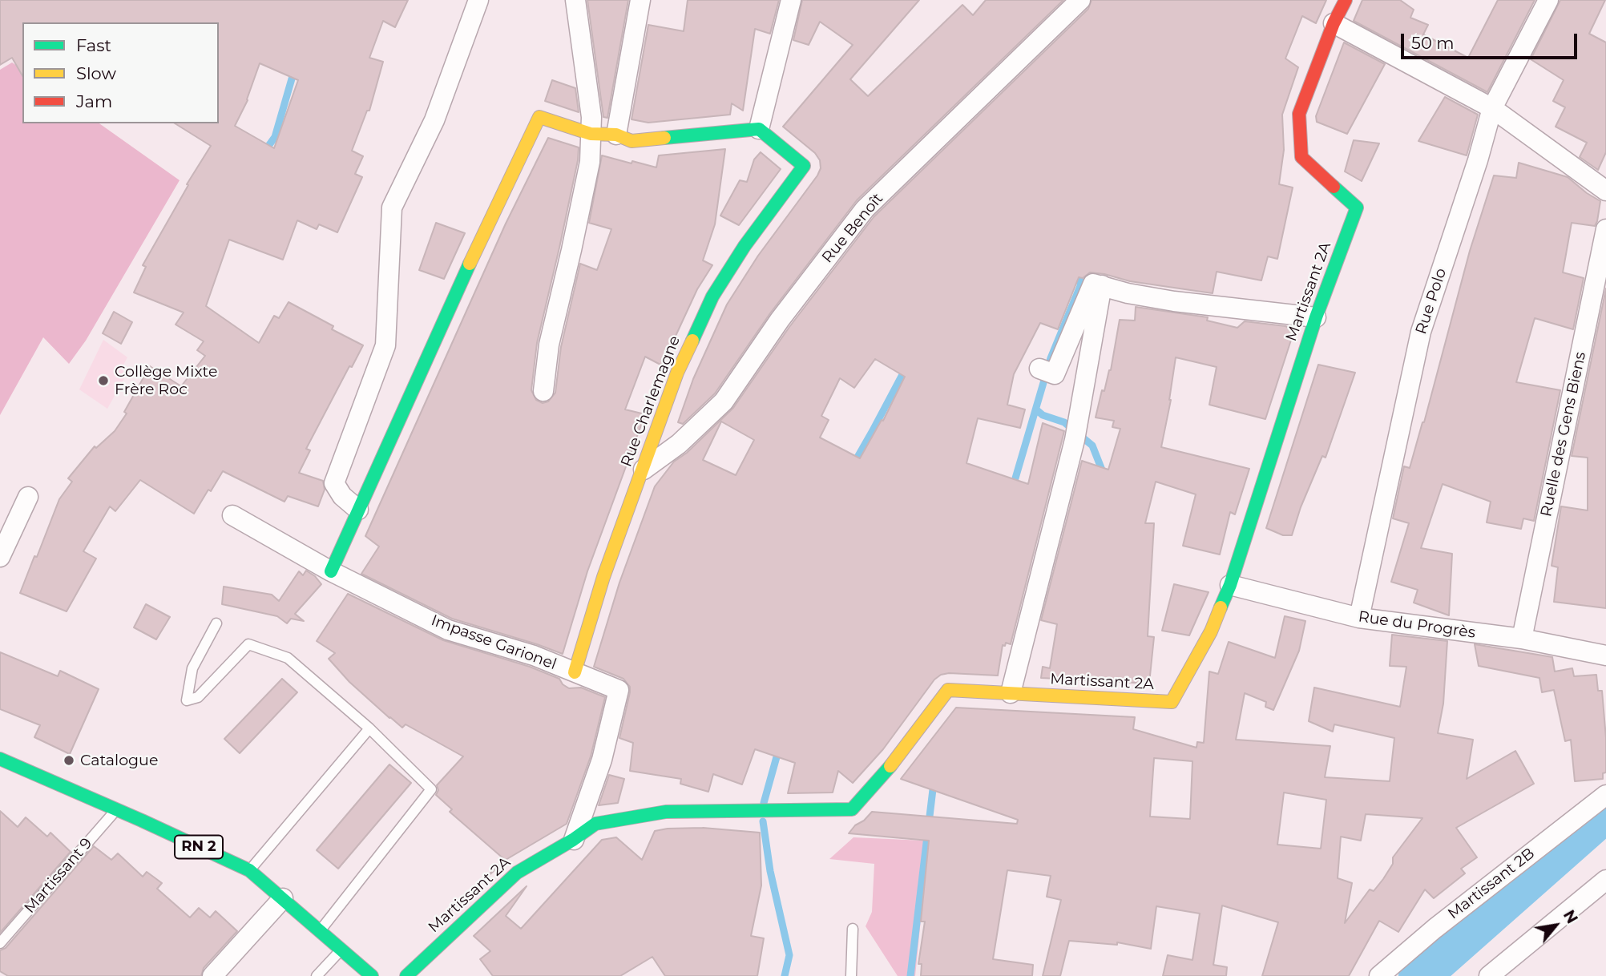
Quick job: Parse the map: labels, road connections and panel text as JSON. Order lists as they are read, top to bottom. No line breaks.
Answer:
{"streets":{"street":["Rue Benoît","Martissant 2A","Rue Polo","Rue Charlemagne","Ruelle des Gens Biens","Rue du Progrès","Impasse Garionel","RN 2","Martissant 2B"],"lane":["Martissant 9"]},"crossings":[["Rue Benoît","Rue Charlemagne"],["Martissant 2A","Rue du Progrès"],["Martissant 2A","Impasse Garionel"],["Rue Polo","Rue du Progrès"],["Rue Charlemagne","Impasse Garionel"],["Ruelle des Gens Biens","Rue du Progrès"],["RN 2","Martissant 9"]],"places":["Collège Mixte Frère Roc","Catalogue"],"legend":["Fast","Slow","Jam"],"scale_bar":"50 m","north":"top right"}
